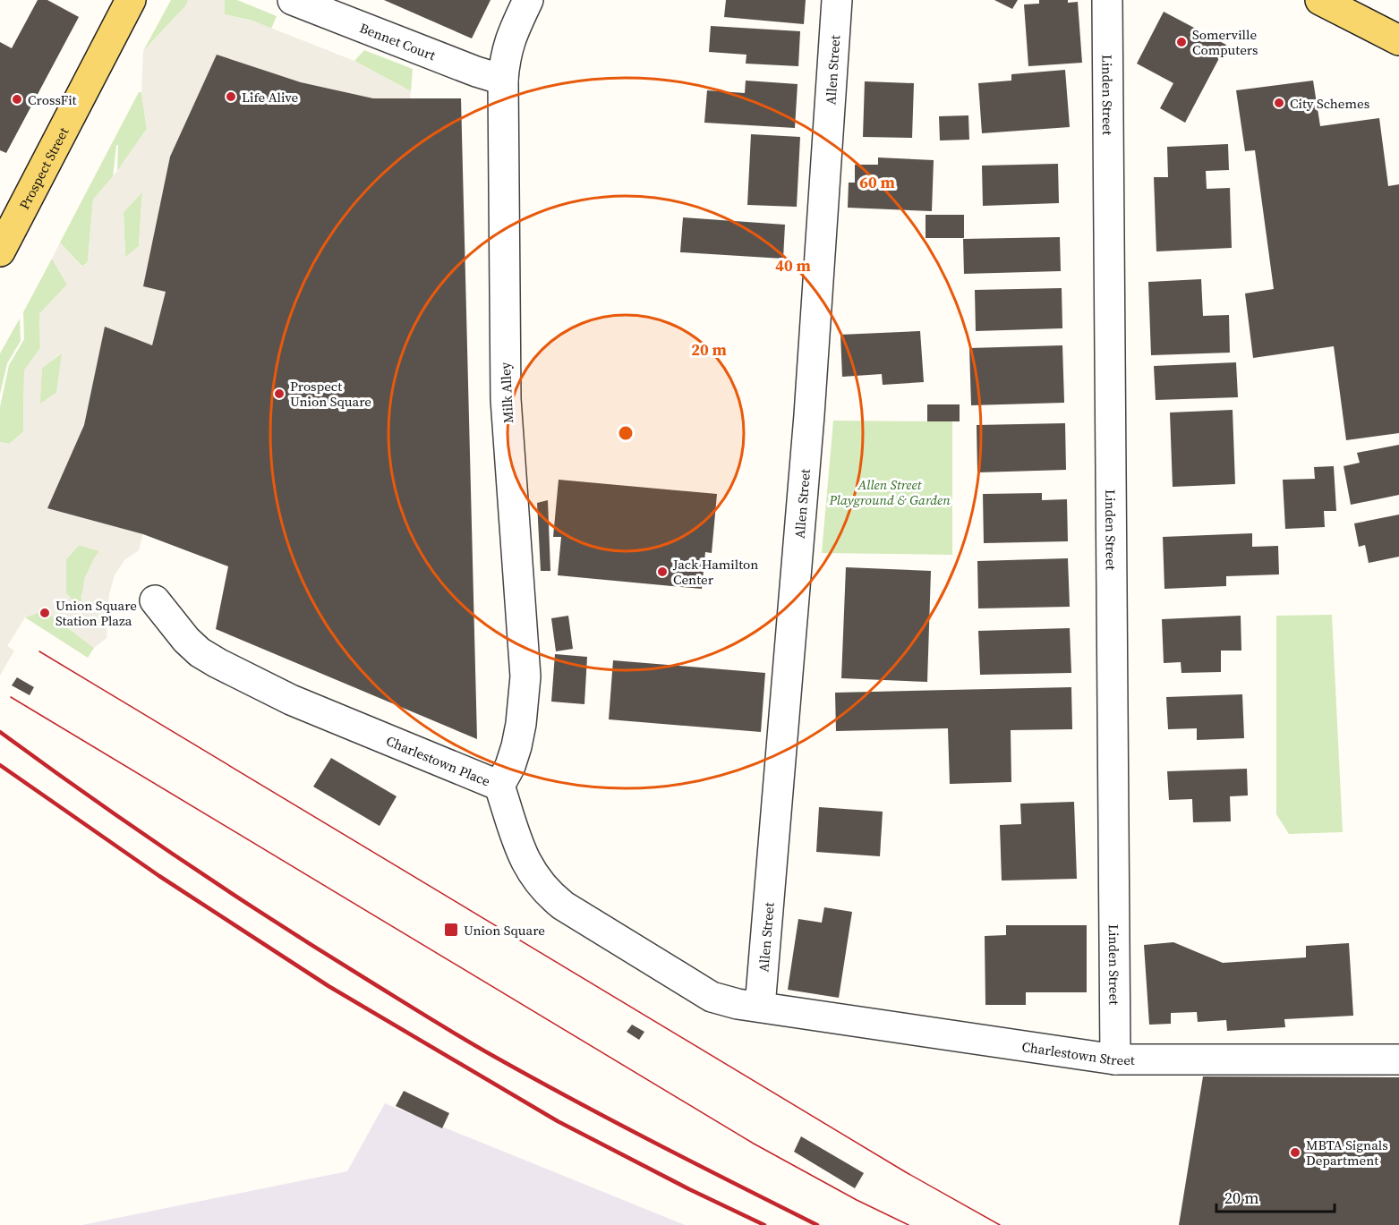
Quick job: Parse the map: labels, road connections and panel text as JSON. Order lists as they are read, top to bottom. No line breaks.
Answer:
{"streets":{"main road":["Prospect Street"],"street":["Bennet Court","Allen Street","Linden Street","Milk Alley","Charlestown Place","Charlestown Street"]},"crossings":[["Bennet Court","Milk Alley"],["Allen Street","Charlestown Place"],["Allen Street","Charlestown Street"],["Linden Street","Charlestown Street"],["Milk Alley","Charlestown Place"],["Charlestown Place","Charlestown Street"]],"parks":["Allen Street Playground & Garden"],"places":{"other":["Somerville Computers","Life Alive","CrossFit","City Schemes","Prospect Union Square","Jack Hamilton Center","Union Square Station Plaza","MBTA Signals Department"],"transit":["Union Square"]},"scale_bar":"20 m","rings":["60 m","40 m","20 m"]}
